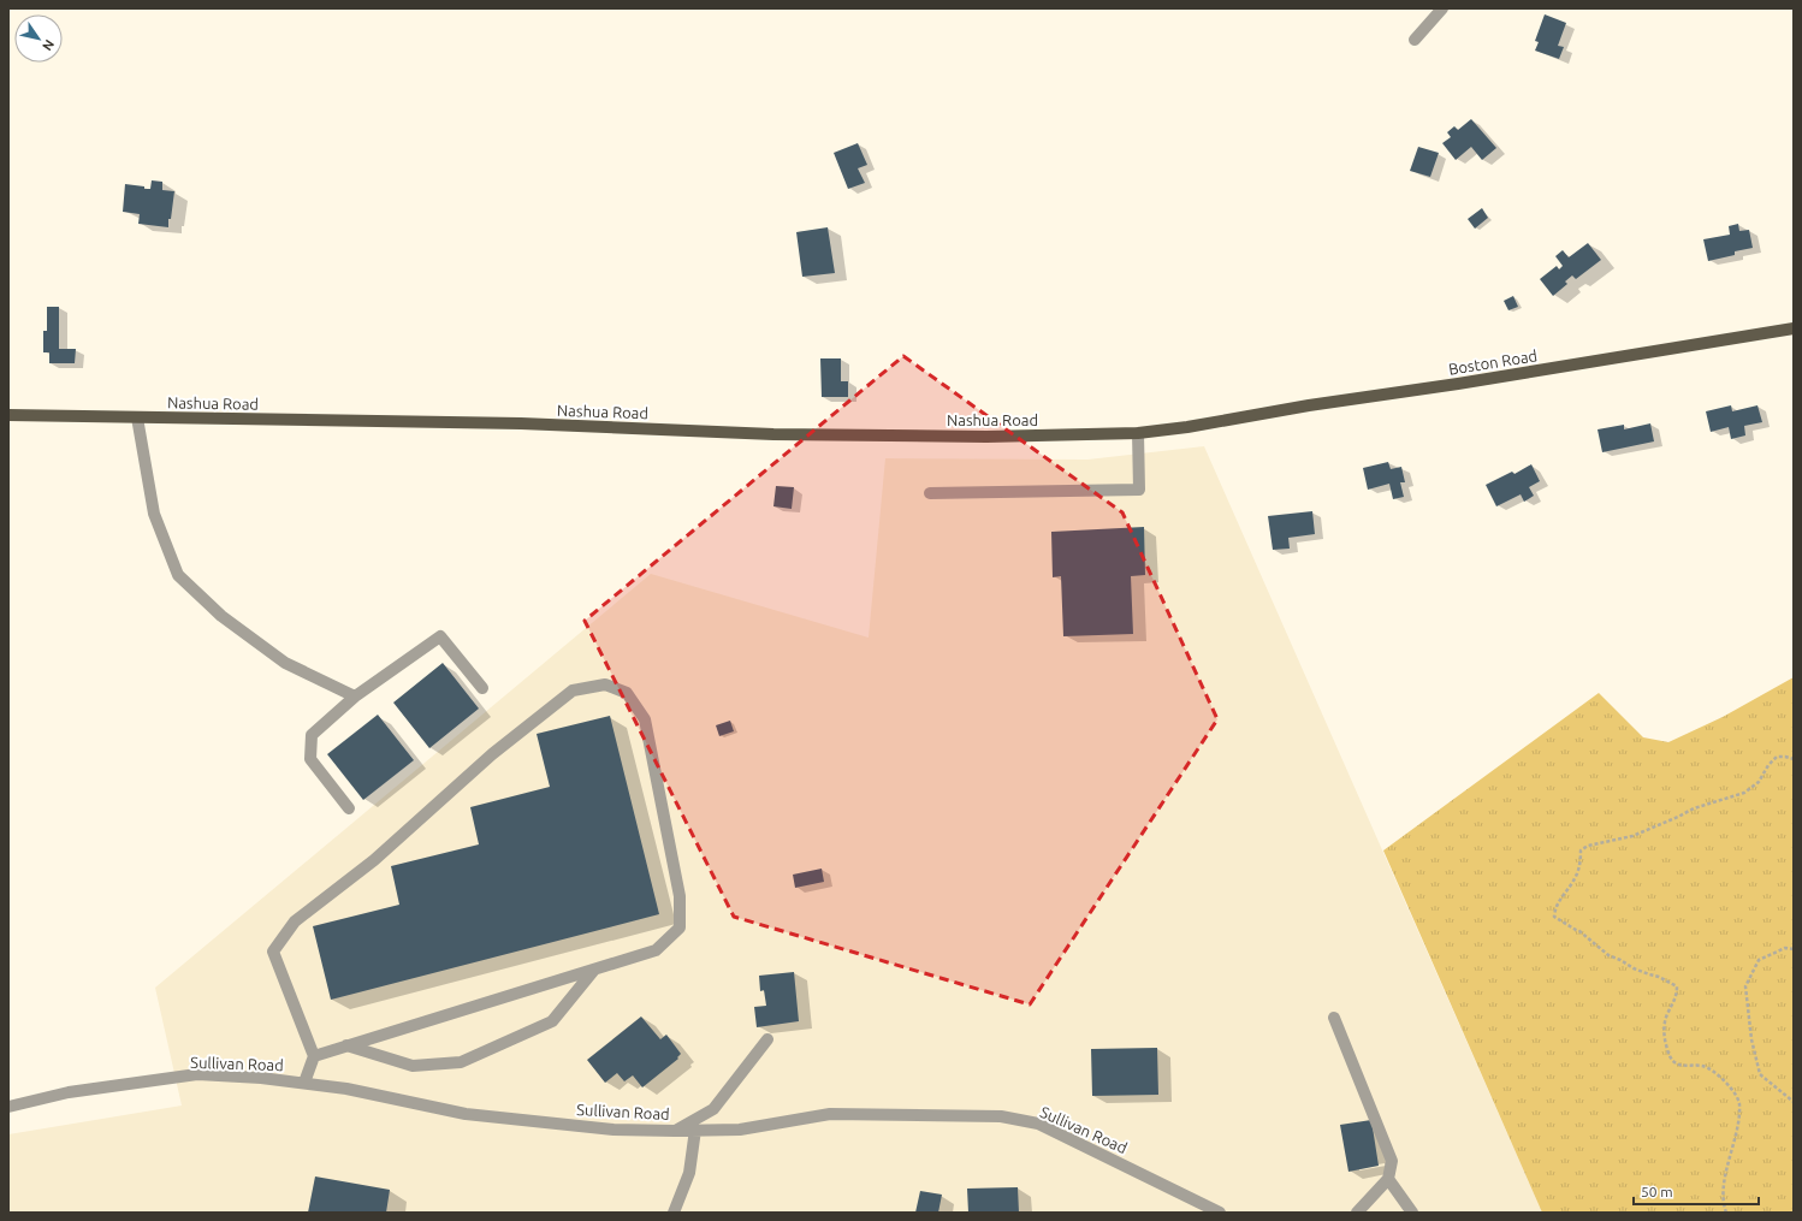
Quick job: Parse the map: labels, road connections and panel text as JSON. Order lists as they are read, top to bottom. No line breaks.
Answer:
{"streets":{"main road":["Boston Road","Nashua Road"],"street":["Sullivan Road"]},"crossings":[["Boston Road","Nashua Road"]],"scale_bar":"50 m","north":"bottom right"}
